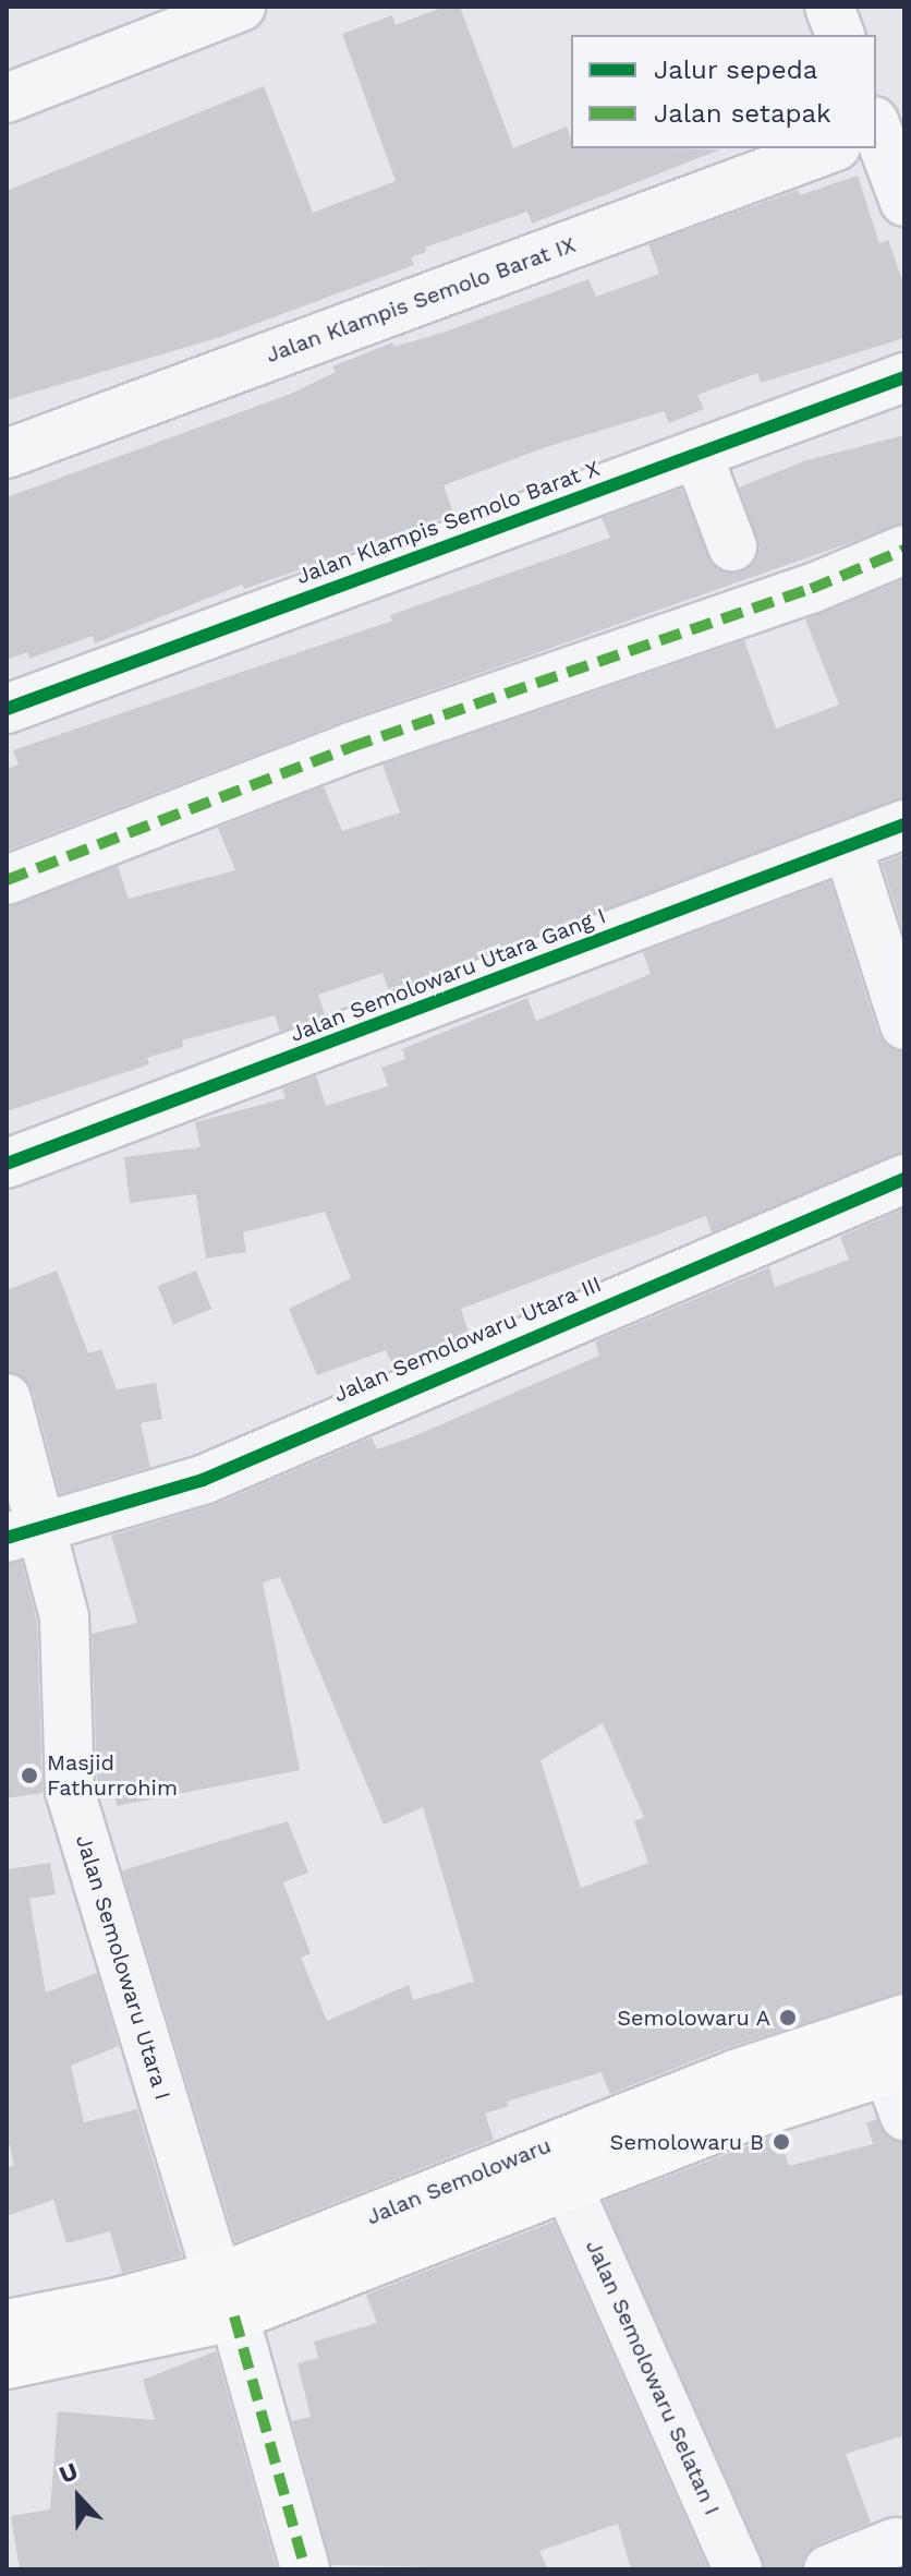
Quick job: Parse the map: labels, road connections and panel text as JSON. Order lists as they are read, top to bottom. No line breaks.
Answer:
{"streets":{"main road":["Jalan Semolowaru"],"street":["Jalan Klampis Semolo Barat IX","Jalan Klampis Semolo Barat X","Jalan Semolowaru Utara Gang I","Jalan Semolowaru Utara III","Jalan Semolowaru Utara I","Jalan Semolowaru Selatan I"]},"crossings":[["Jalan Semolowaru Utara III","Jalan Semolowaru Utara I"],["Jalan Semolowaru Utara I","Jalan Semolowaru"],["Jalan Semolowaru","Jalan Semolowaru Selatan I"]],"places":["Masjid Fathurrohim","Semolowaru A","Semolowaru B"],"legend":["Jalur sepeda","Jalan setapak"],"north":"top"}
